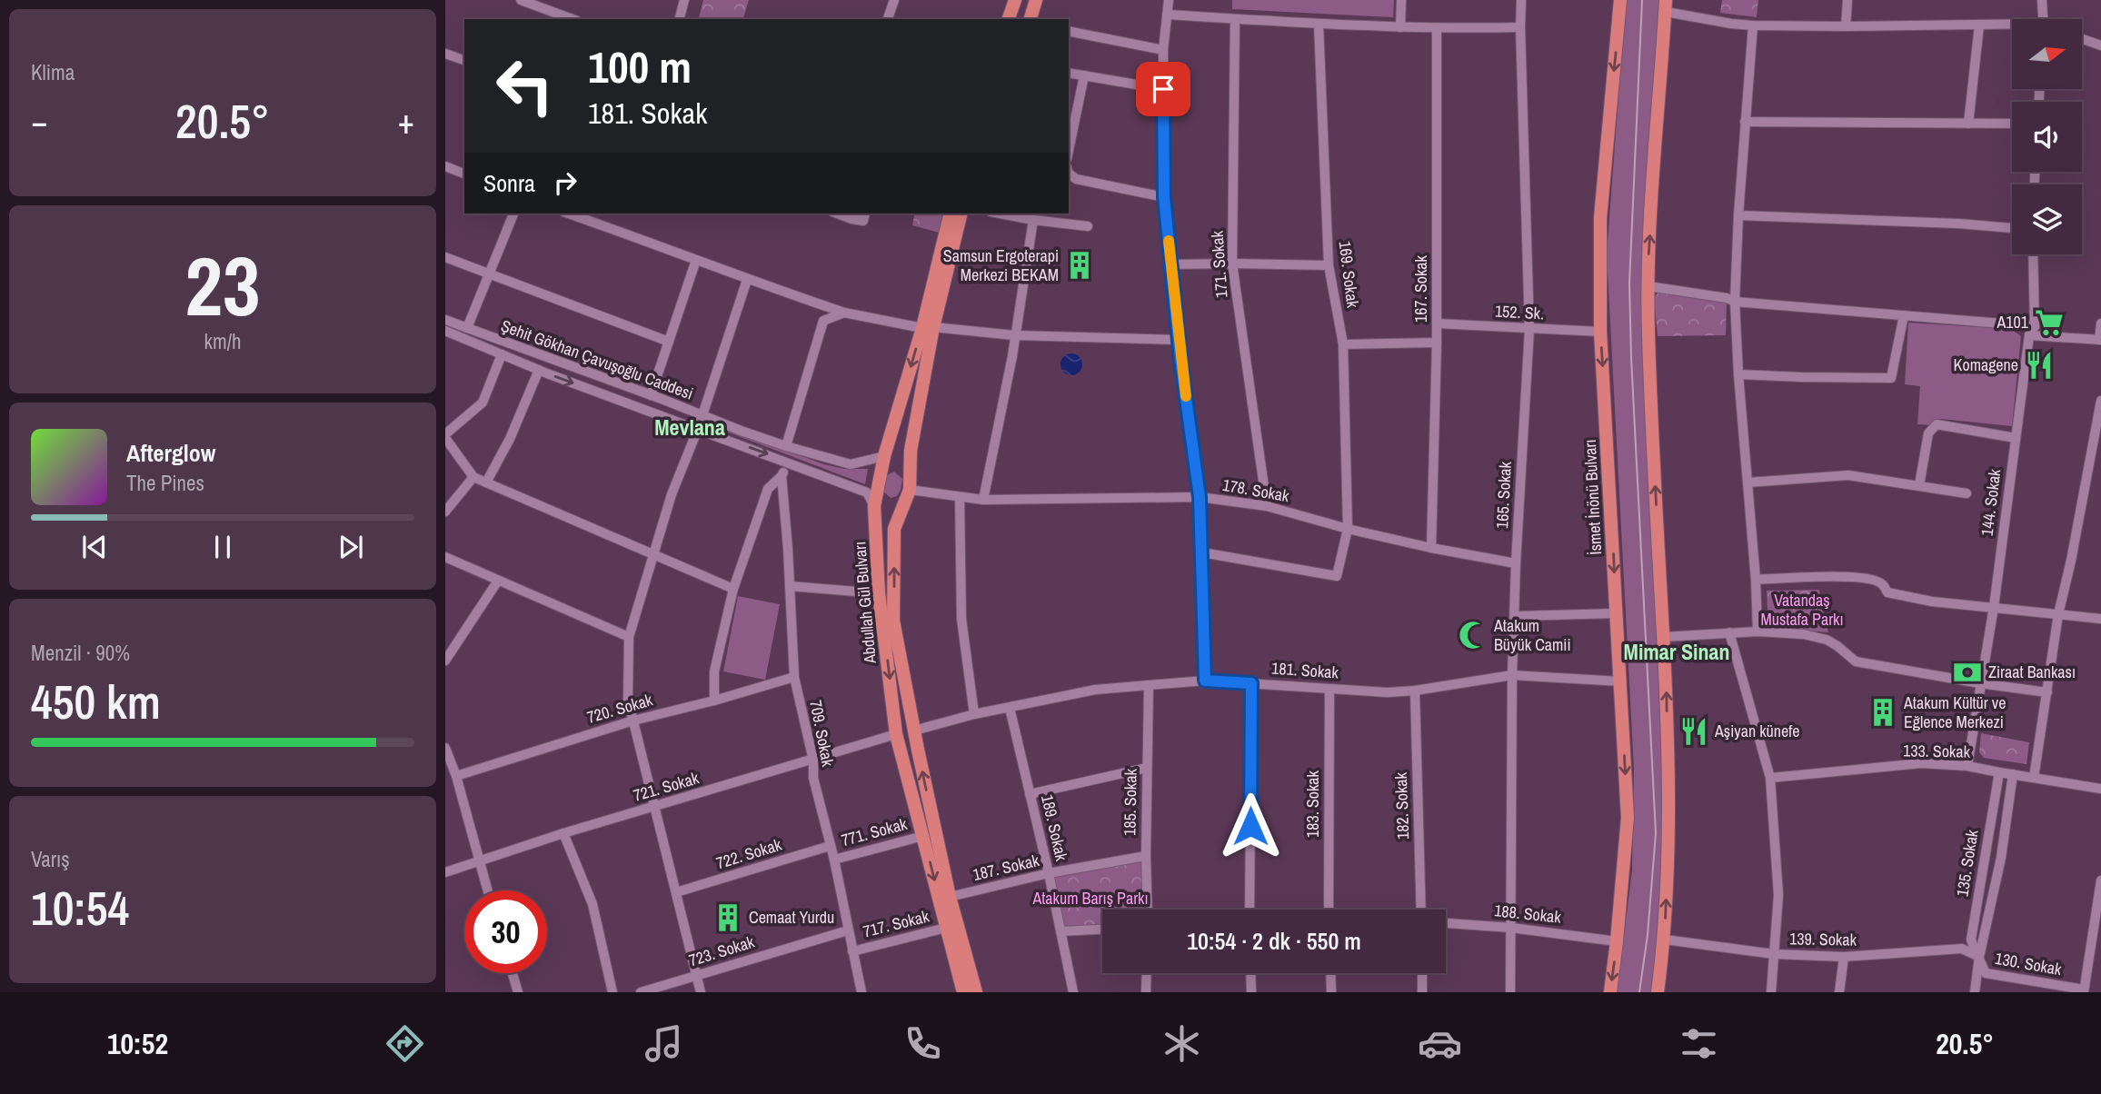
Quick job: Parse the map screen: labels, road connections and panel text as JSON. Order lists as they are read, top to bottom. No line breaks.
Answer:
{"streets":{"main road":["İsmet İnönü Bulvarı","Abdullah Gül Bulvarı"],"street":["171. Sokak","169. Sokak","167. Sokak","152. Sk.","Şehit Gökhan Çavuşoğlu Caddesi","178. Sokak","165. Sokak","144. Sokak","181. Sokak","720. Sokak","709. Sokak","133. Sokak","721. Sokak","185. Sokak","183. Sokak","182. Sokak","189. Sokak","771. Sokak","722. Sokak","135. Sokak","187. Sokak","188. Sokak","717. Sokak","139. Sokak","723. Sokak","130. Sokak"]},"crossings":[["171. Sokak","178. Sokak"],["169. Sokak","178. Sokak"],["167. Sokak","152. Sk."],["167. Sokak","178. Sokak"],["152. Sk.","165. Sokak"],["152. Sk.","İsmet İnönü Bulvarı"],["Şehit Gökhan Çavuşoğlu Caddesi","Abdullah Gül Bulvarı"],["178. Sokak","165. Sokak"],["178. Sokak","Abdullah Gül Bulvarı"],["165. Sokak","181. Sokak"],["165. Sokak","188. Sokak"],["İsmet İnönü Bulvarı","181. Sokak"],["İsmet İnönü Bulvarı","188. Sokak"],["144. Sokak","133. Sokak"],["Abdullah Gül Bulvarı","181. Sokak"],["Abdullah Gül Bulvarı","721. Sokak"],["Abdullah Gül Bulvarı","771. Sokak"],["Abdullah Gül Bulvarı","187. Sokak"],["Abdullah Gül Bulvarı","717. Sokak"],["181. Sokak","185. Sokak"],["181. Sokak","183. Sokak"],["181. Sokak","182. Sokak"],["181. Sokak","189. Sokak"],["720. Sokak","709. Sokak"],["709. Sokak","721. Sokak"],["709. Sokak","771. Sokak"],["709. Sokak","722. Sokak"],["709. Sokak","717. Sokak"],["709. Sokak","723. Sokak"],["133. Sokak","135. Sokak"],["185. Sokak","187. Sokak"],["189. Sokak","187. Sokak"],["135. Sokak","139. Sokak"],["135. Sokak","130. Sokak"],["139. Sokak","130. Sokak"]],"districts":["Mevlana","Mimar Sinan"],"parks":["Vatandaş Mustafa Parkı","Atakum Barış Parkı"],"places":{"building":["Samsun Ergoterapi Merkezi BEKAM","Atakum Kültür ve Eğlence Merkezi","Cemaat Yurdu"],"supermarket":["A101"],"restaurant":["Komagene","Aşiyan künefe"],"mosque":["Atakum Büyük Camii"],"bank":["Ziraat Bankası"]},"north":"right","page":{"tile":["Klima",["23","km/h"],["Menzil · 90%","450 km"],["Varış","10:54"]],"turn":["100 m","181. Sokak"],"heat":["−","20.5°","+"],"then":"Sonra","song":["Afterglow","The Pines"],"limit":"30","trip":"10:54 · 2 dk · 550 m","tabs":["10:52","20.5°"]}}
